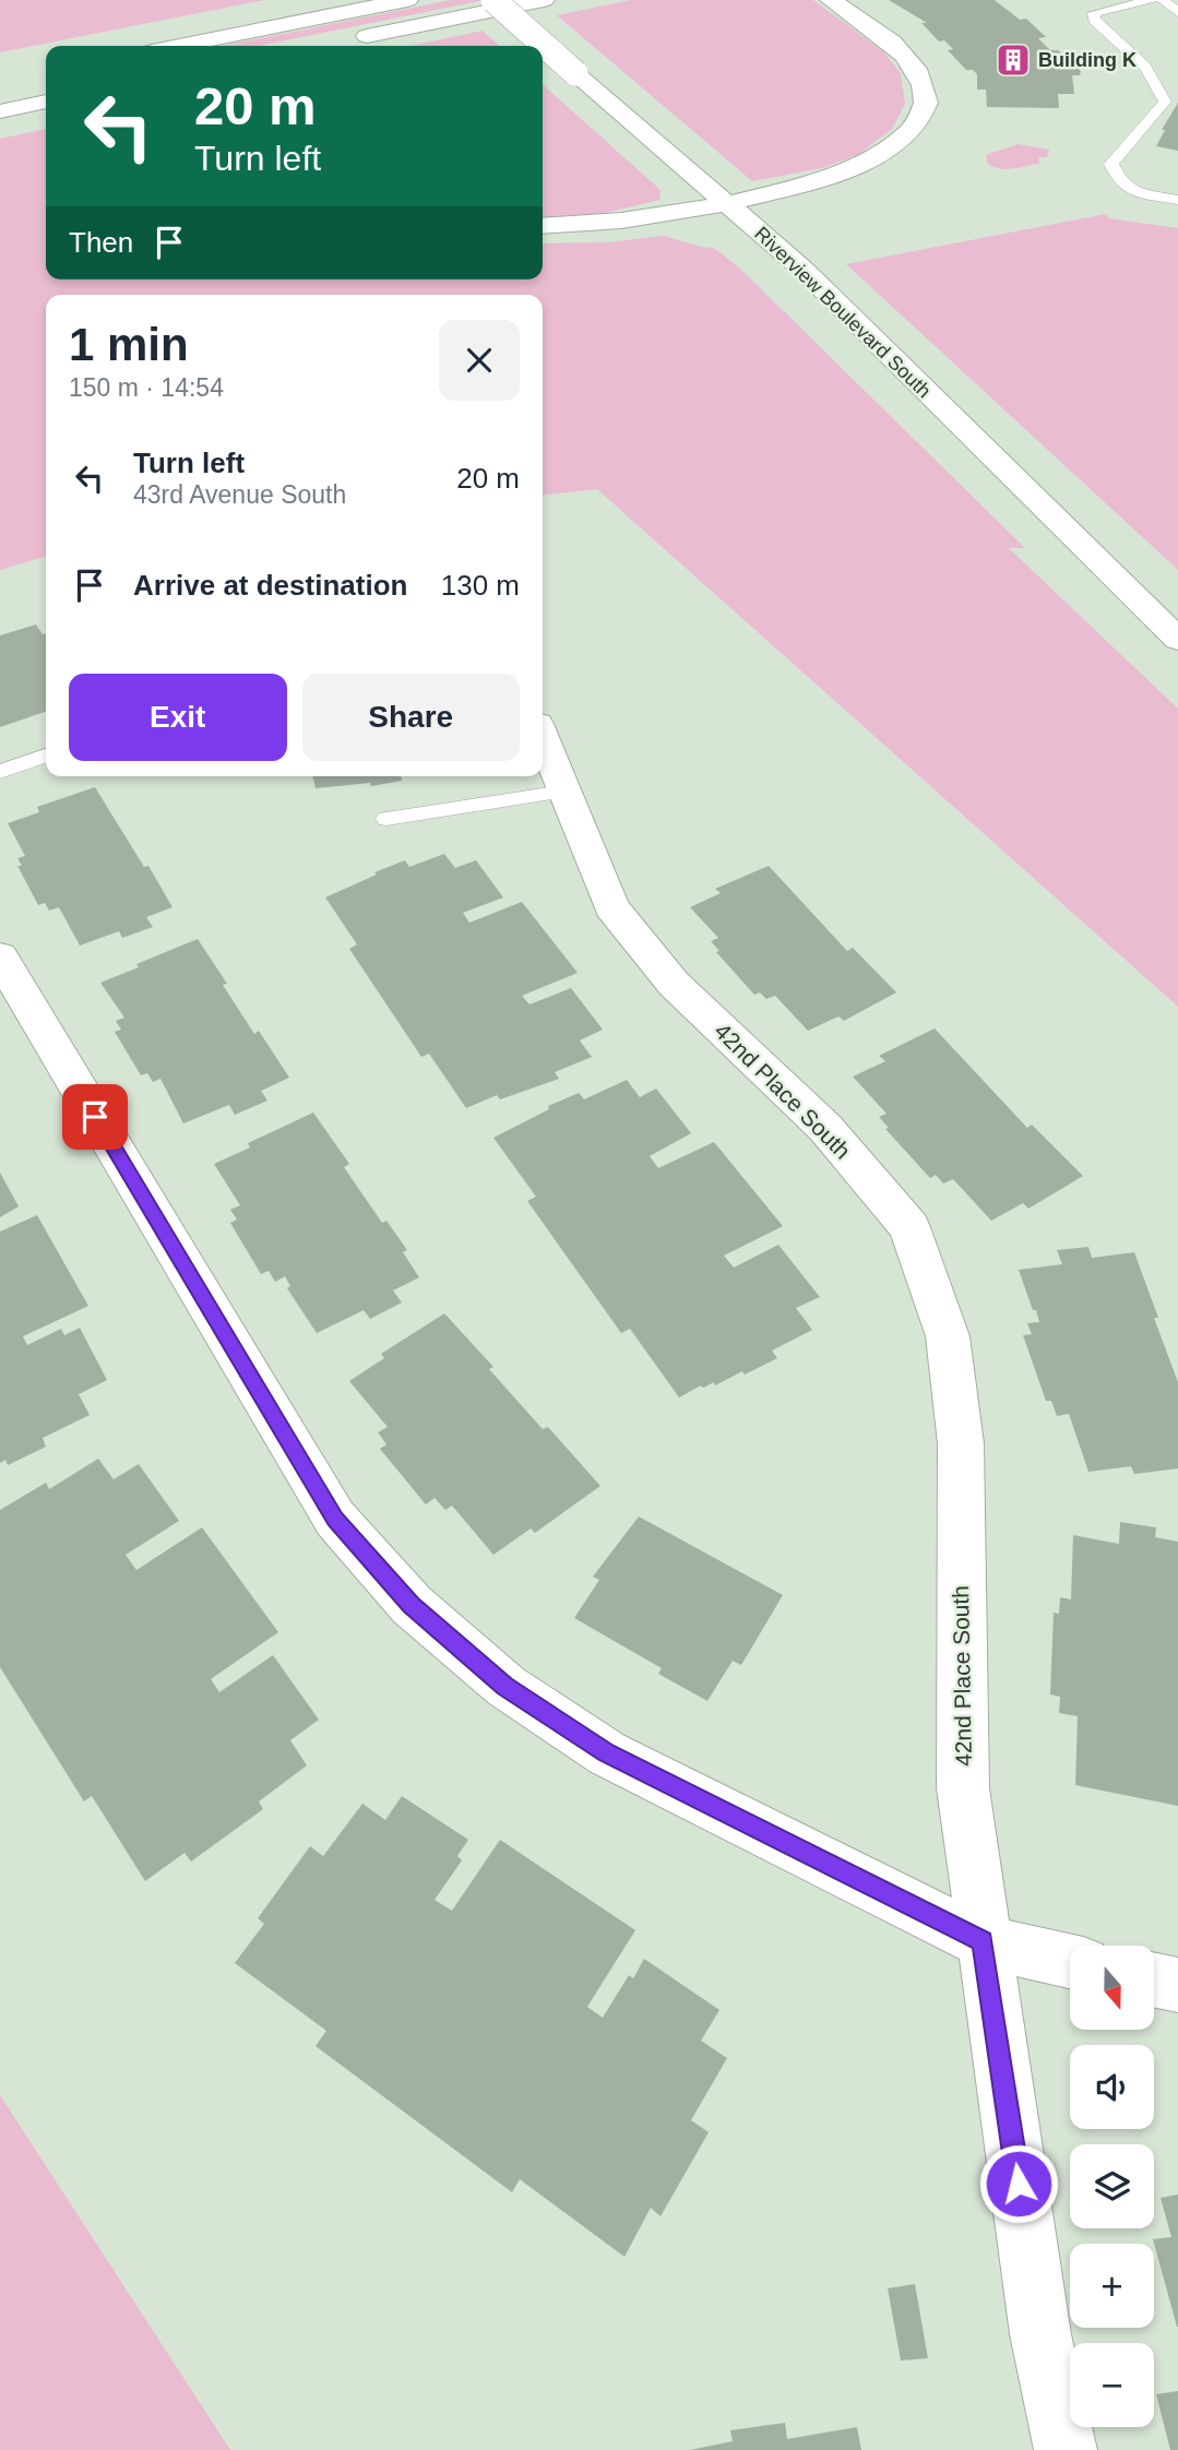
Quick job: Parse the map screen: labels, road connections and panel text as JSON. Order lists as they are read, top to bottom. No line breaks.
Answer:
{"streets":{"street":["Riverview Boulevard South","42nd Place South"]},"places":{"building":["Building K"]},"north":"bottom","page":{"turn":["20 m","Turn left"],"then":"Then","heading":["1 min","150 m · 14:54"],"list":[{"name":"Turn left","note":"43rd Avenue South","value":"20 m"},{"name":"Arrive at destination","value":"130 m"}],"buttons":["Exit","Share"],"map_buttons":["+","−"]}}
